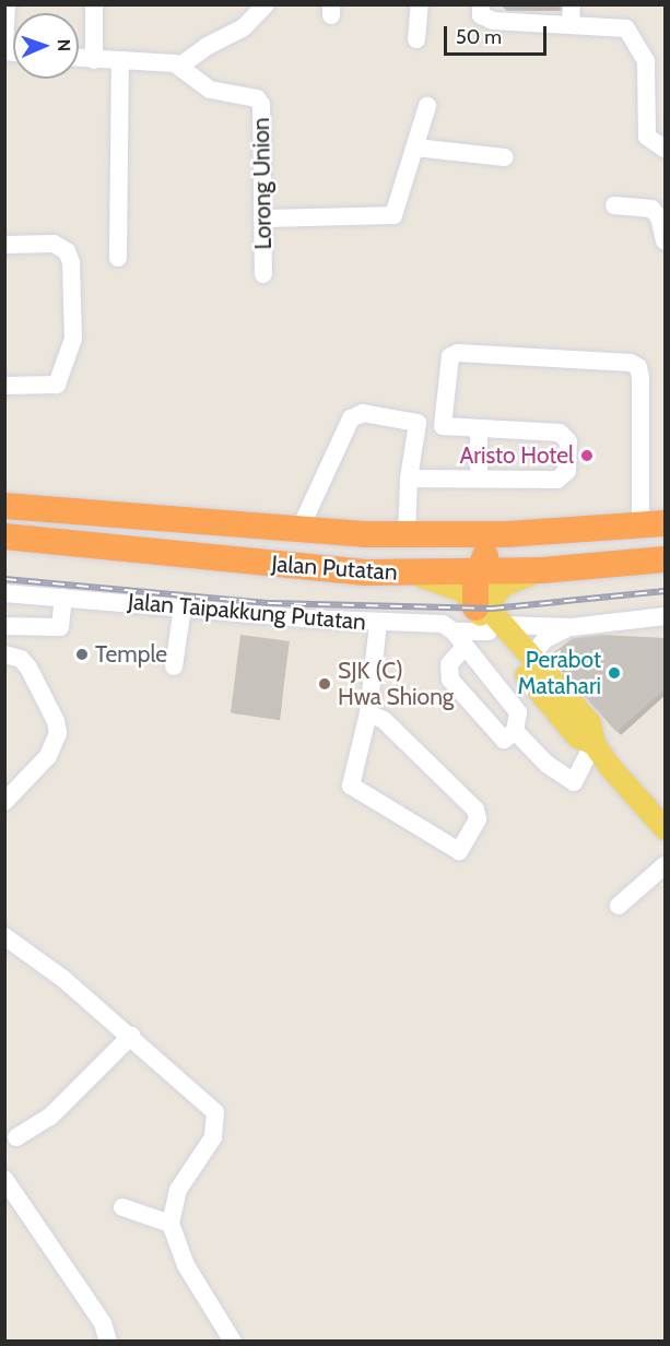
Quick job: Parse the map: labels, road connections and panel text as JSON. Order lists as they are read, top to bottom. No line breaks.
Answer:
{"streets":{"highway":["Jalan Putatan"],"street":["Lorong Union","Jalan Taipakkung Putatan"]},"places":["Aristo Hotel","Temple","Perabot Matahari","SJK (C) Hwa Shiong"],"scale_bar":"50 m","north":"right"}
